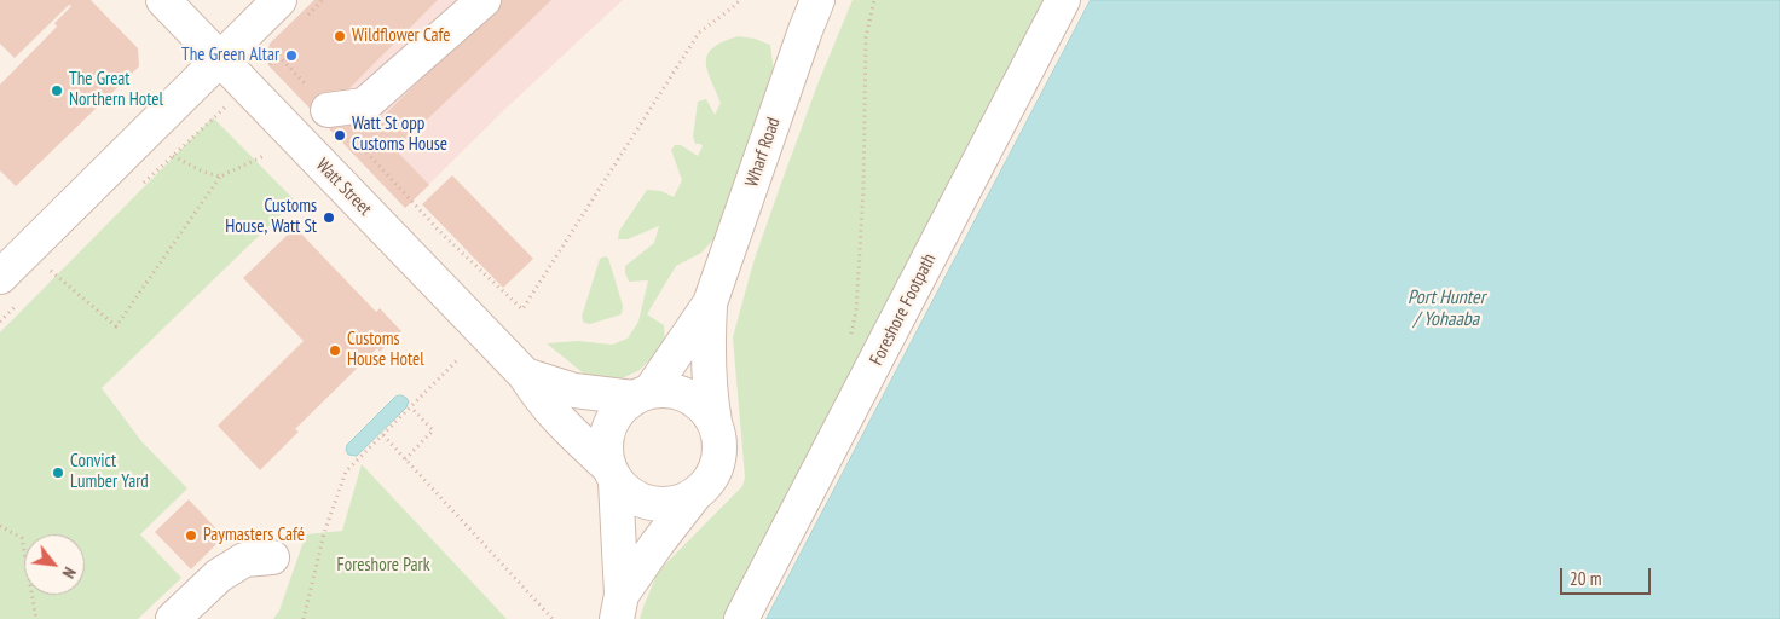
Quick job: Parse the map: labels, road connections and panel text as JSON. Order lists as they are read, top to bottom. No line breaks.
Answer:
{"streets":{"street":["Wharf Road","Watt Street","Foreshore Footpath"]},"crossings":[["Wharf Road","Watt Street"]],"water":["Port Hunter / Yohaaba"],"parks":["Foreshore Park"],"places":["Wildflower Cafe","The Green Altar","The Great Northern Hotel","Watt St opp Customs House","Customs House, Watt St","Customs House Hotel","Convict Lumber Yard","Paymasters Café"],"scale_bar":"20 m","north":"bottom right"}
